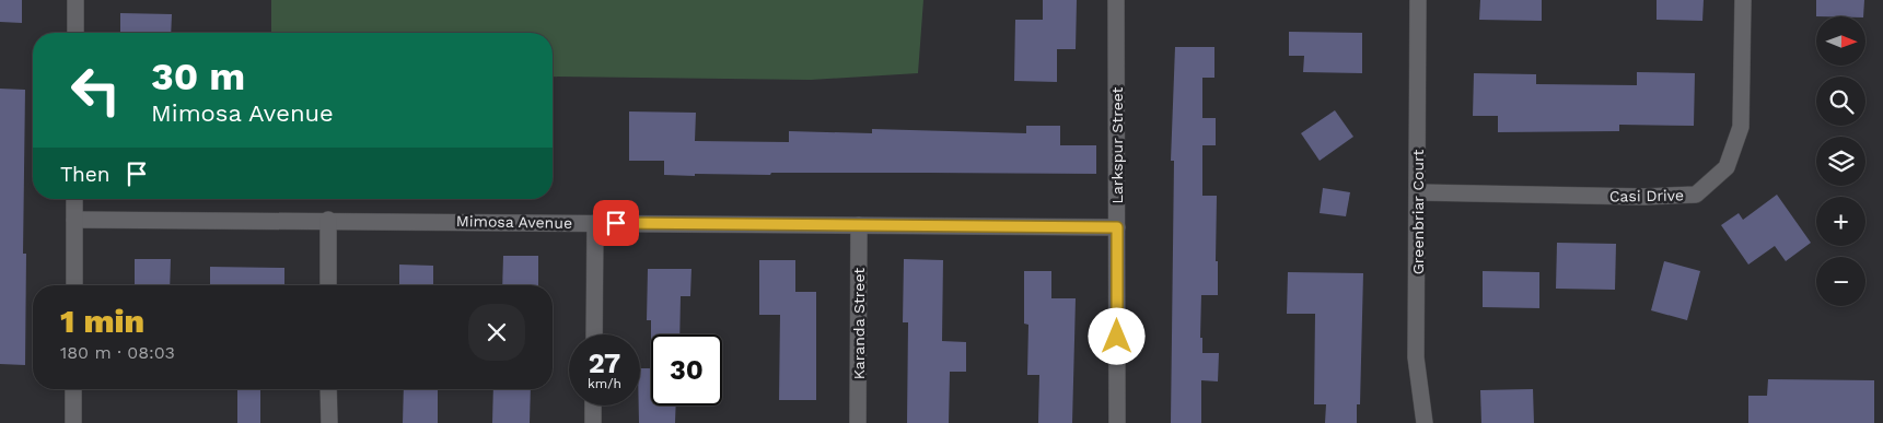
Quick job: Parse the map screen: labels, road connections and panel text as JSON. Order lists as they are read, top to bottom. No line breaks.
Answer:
{"streets":{"street":["Larkspur Street","Casi Drive","Greenbriar Court","Mimosa Avenue","Karanda Street"]},"crossings":[["Larkspur Street","Mimosa Avenue"],["Casi Drive","Greenbriar Court"],["Mimosa Avenue","Karanda Street"]],"north":"right","page":{"map_buttons":["+","−"],"turn":["30 m","Mimosa Avenue"],"then":"Then","heading":["1 min","180 m · 08:03"],"speed":"27 km/h","limit":"30"}}
